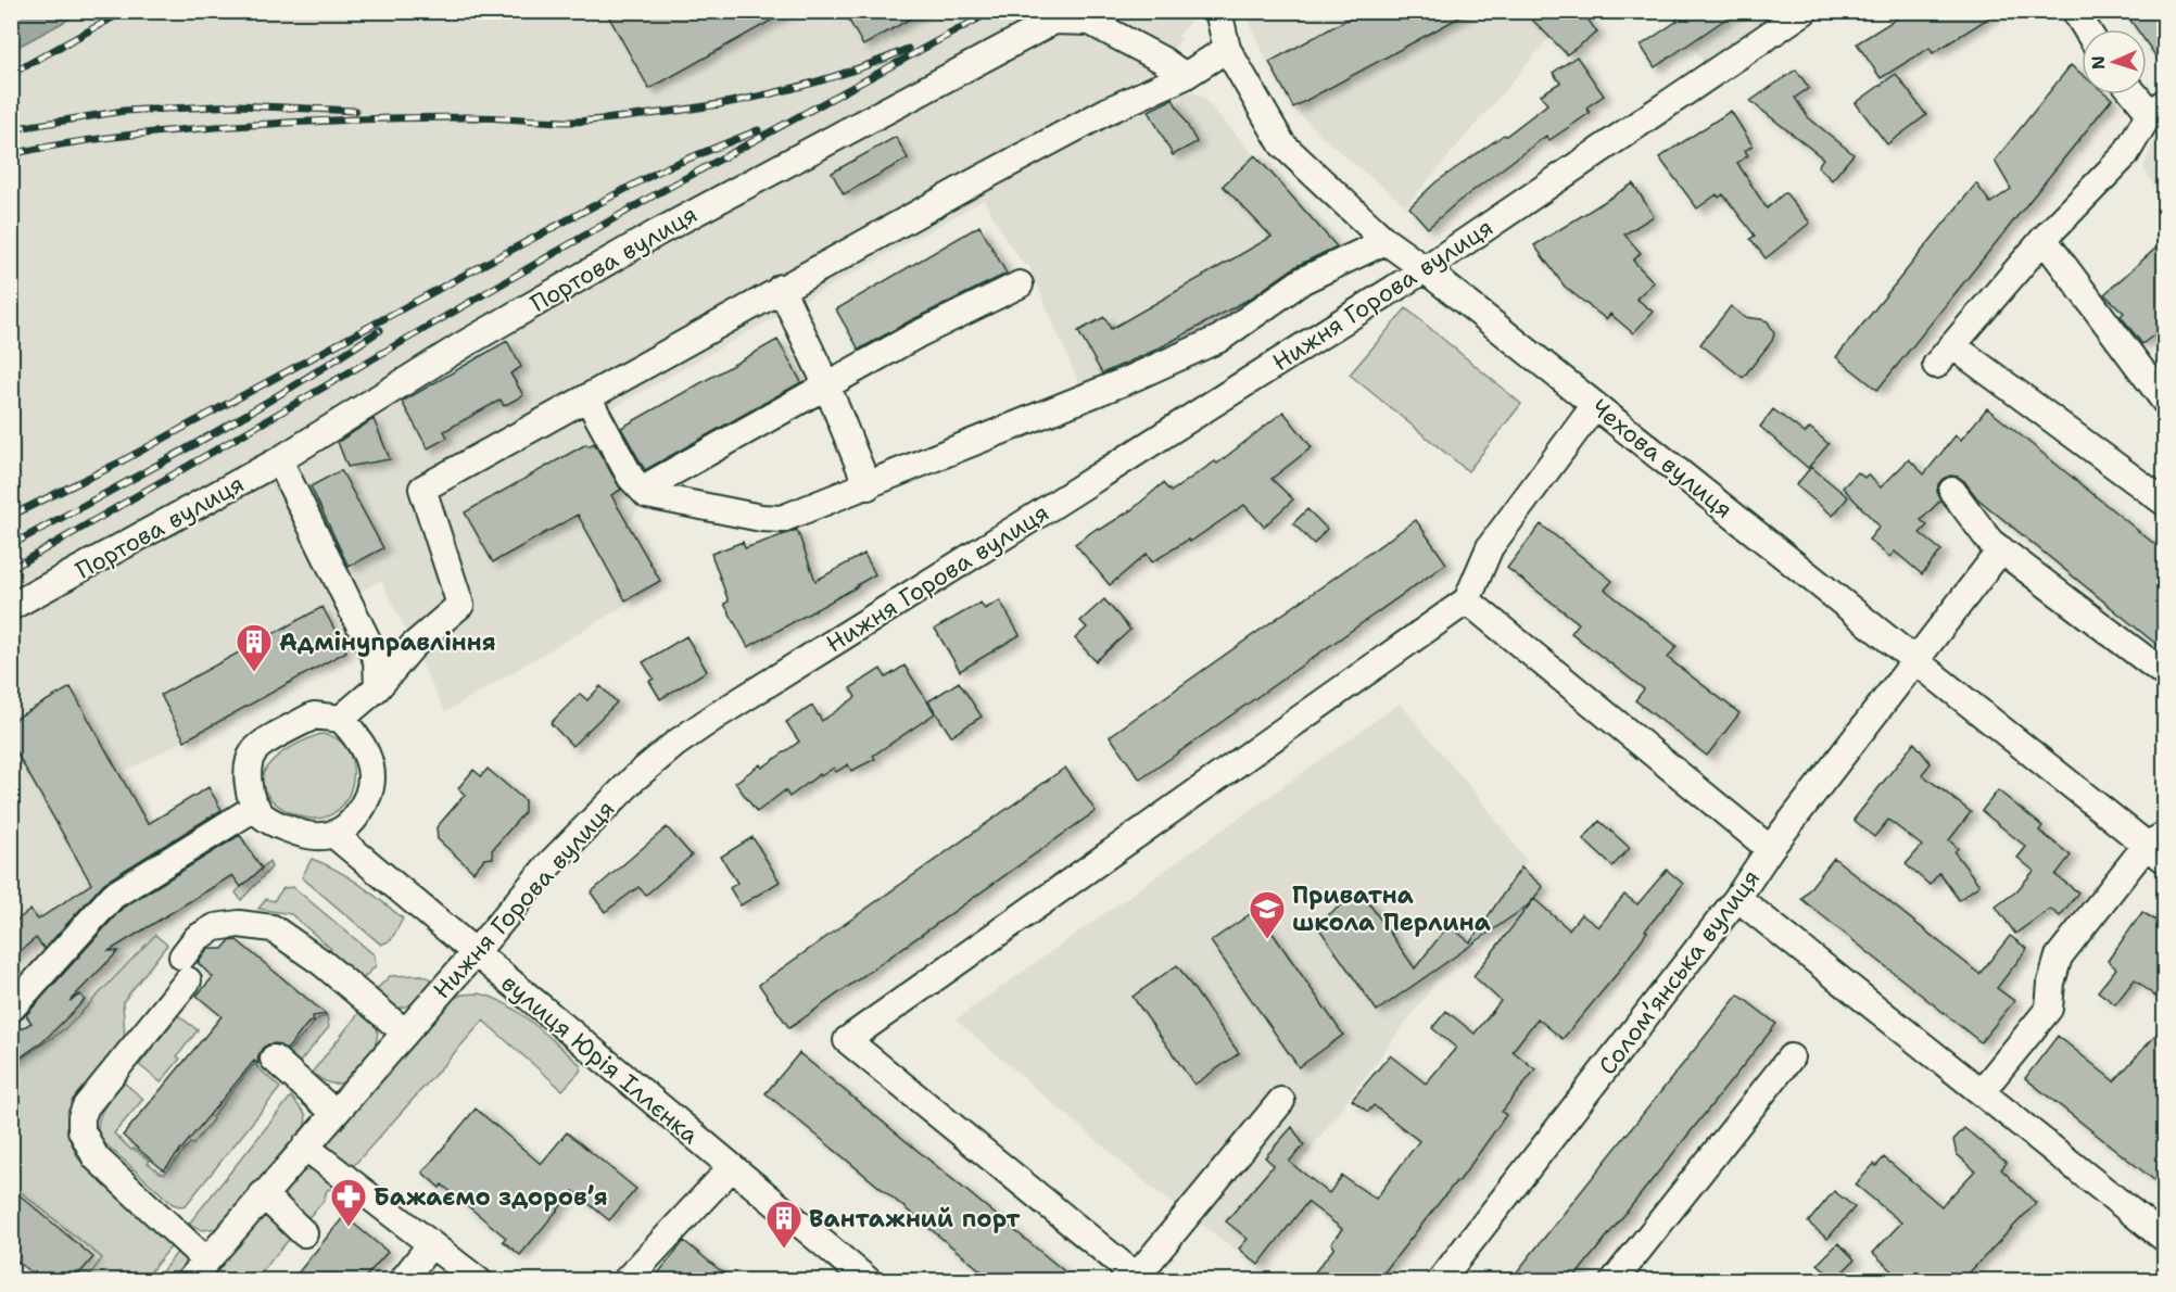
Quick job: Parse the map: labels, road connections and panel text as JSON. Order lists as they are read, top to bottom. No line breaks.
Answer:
{"streets":{"street":["Портова вулиця","Нижня Горова вулиця","Чехова вулиця","Соломʼянська вулиця","вулиця Юрія Іллєнка"]},"crossings":[["Нижня Горова вулиця","Чехова вулиця"],["Нижня Горова вулиця","вулиця Юрія Іллєнка"],["Чехова вулиця","Соломʼянська вулиця"]],"places":{"building":["Адмінуправління","Вантажний порт"],"school or university":["Приватна школа Перлина"],"pharmacy":["Бажаємо здоровʼя"]},"north":"left"}
